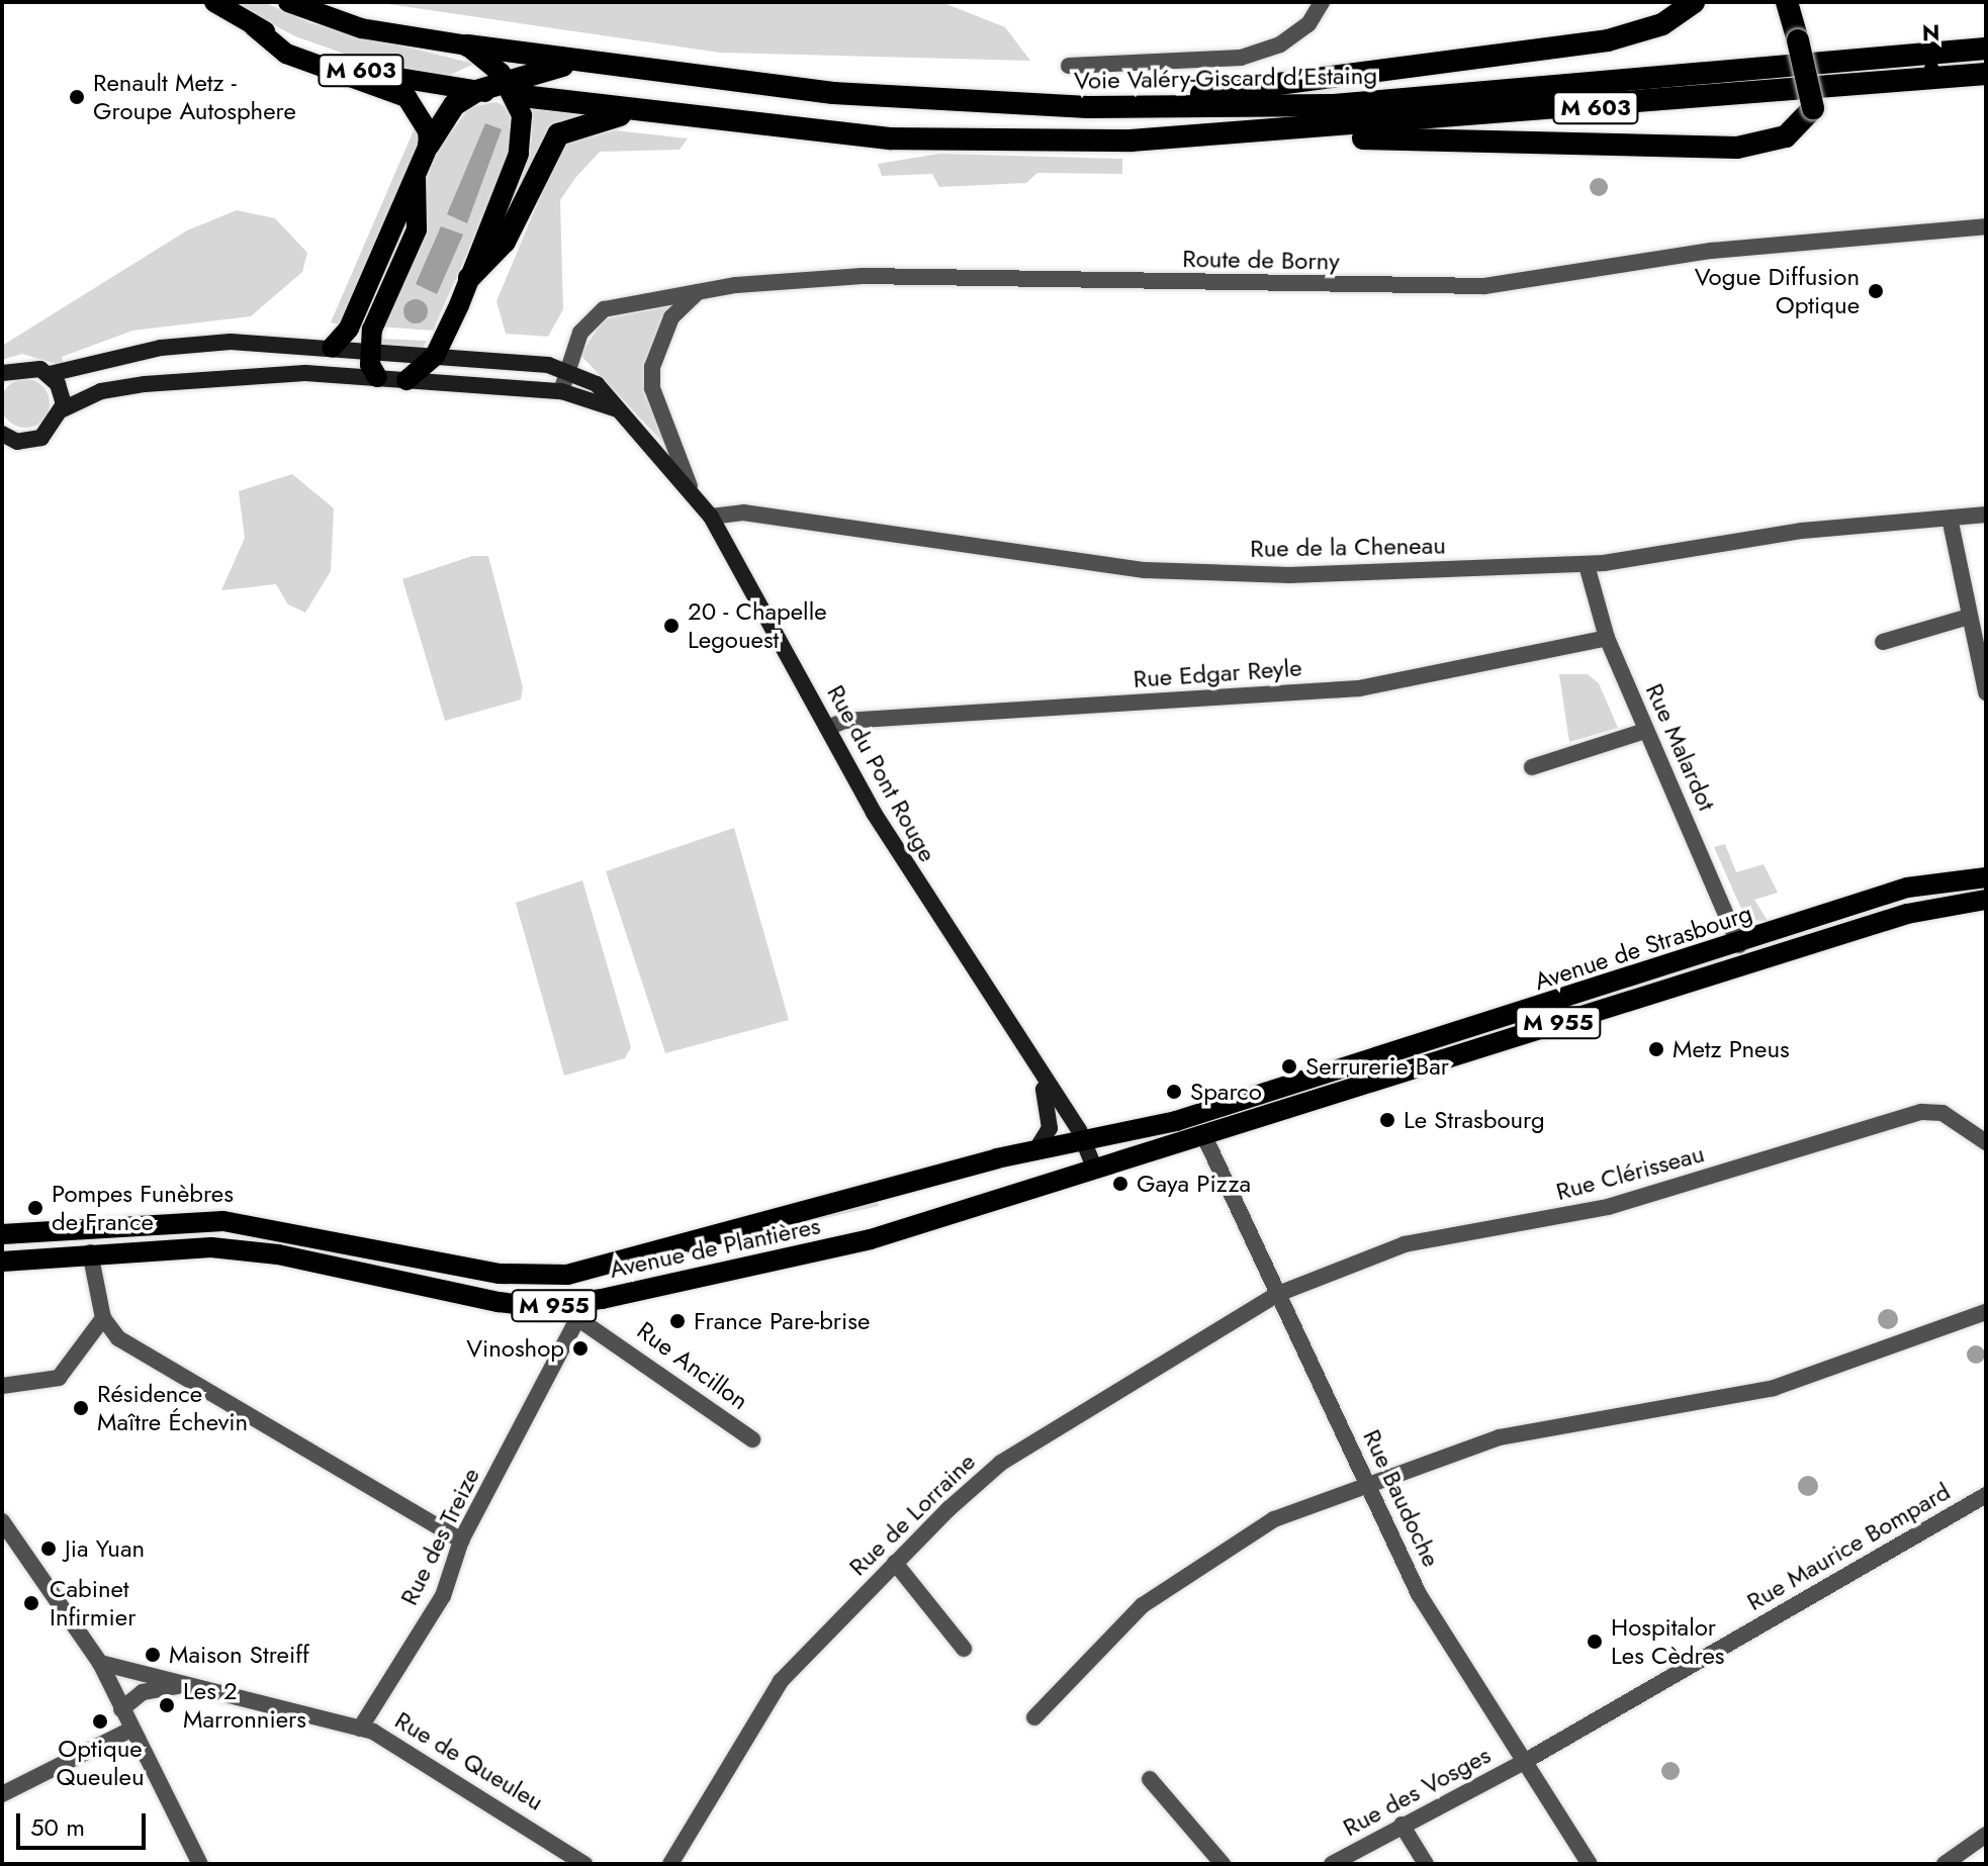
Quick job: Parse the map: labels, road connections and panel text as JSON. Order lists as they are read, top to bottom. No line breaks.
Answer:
{"streets":{"highway":["M 603","Voie Valéry-Giscard d'Estaing"],"main road":["Rue du Pont Rouge","Avenue de Strasbourg","M 955","Avenue de Plantières"],"street":["Route de Borny","Rue de la Cheneau","Rue Edgar Reyle","Rue Malardot","Rue Clérisseau","Rue Ancillon","Rue Baudoche","Rue de Lorraine","Rue des Treize","Rue Maurice Bompard","Rue de Queuleu","Rue des Vosges"]},"crossings":[["M 603","Voie Valéry-Giscard d'Estaing"],["Route de Borny","Rue du Pont Rouge"],["Rue de la Cheneau","Rue Malardot"],["Rue de la Cheneau","Rue du Pont Rouge"],["Rue Edgar Reyle","Rue Malardot"],["Rue Edgar Reyle","Rue du Pont Rouge"],["Rue Malardot","Avenue de Strasbourg"],["Rue du Pont Rouge","Avenue de Strasbourg"],["Rue du Pont Rouge","Avenue de Plantières"],["Avenue de Strasbourg","Avenue de Plantières"],["Avenue de Strasbourg","Rue Baudoche"],["Rue Clérisseau","Rue Baudoche"],["Rue Clérisseau","Rue de Lorraine"],["Avenue de Plantières","Rue Ancillon"],["Avenue de Plantières","Rue des Treize"],["Rue Ancillon","Rue des Treize"],["Rue Baudoche","Rue de Lorraine"],["Rue Baudoche","Rue Maurice Bompard"],["Rue Baudoche","Rue des Vosges"],["Rue des Treize","Rue de Queuleu"],["Rue Maurice Bompard","Rue des Vosges"]],"places":["Renault Metz - Groupe Autosphere","Vogue Diffusion Optique","20 - Chapelle Legouest","Metz Pneus","Serrurerie Bar","Sparco","Le Strasbourg","Gaya Pizza","Pompes Funèbres de France","France Pare-brise","Vinoshop","Résidence Maître Échevin","Jia Yuan","Cabinet Infirmier","Hospitalor Les Cèdres","Maison Streiff","Les 2 Marronniers","Optique Queuleu"],"scale_bar":"50 m","north":"top"}
